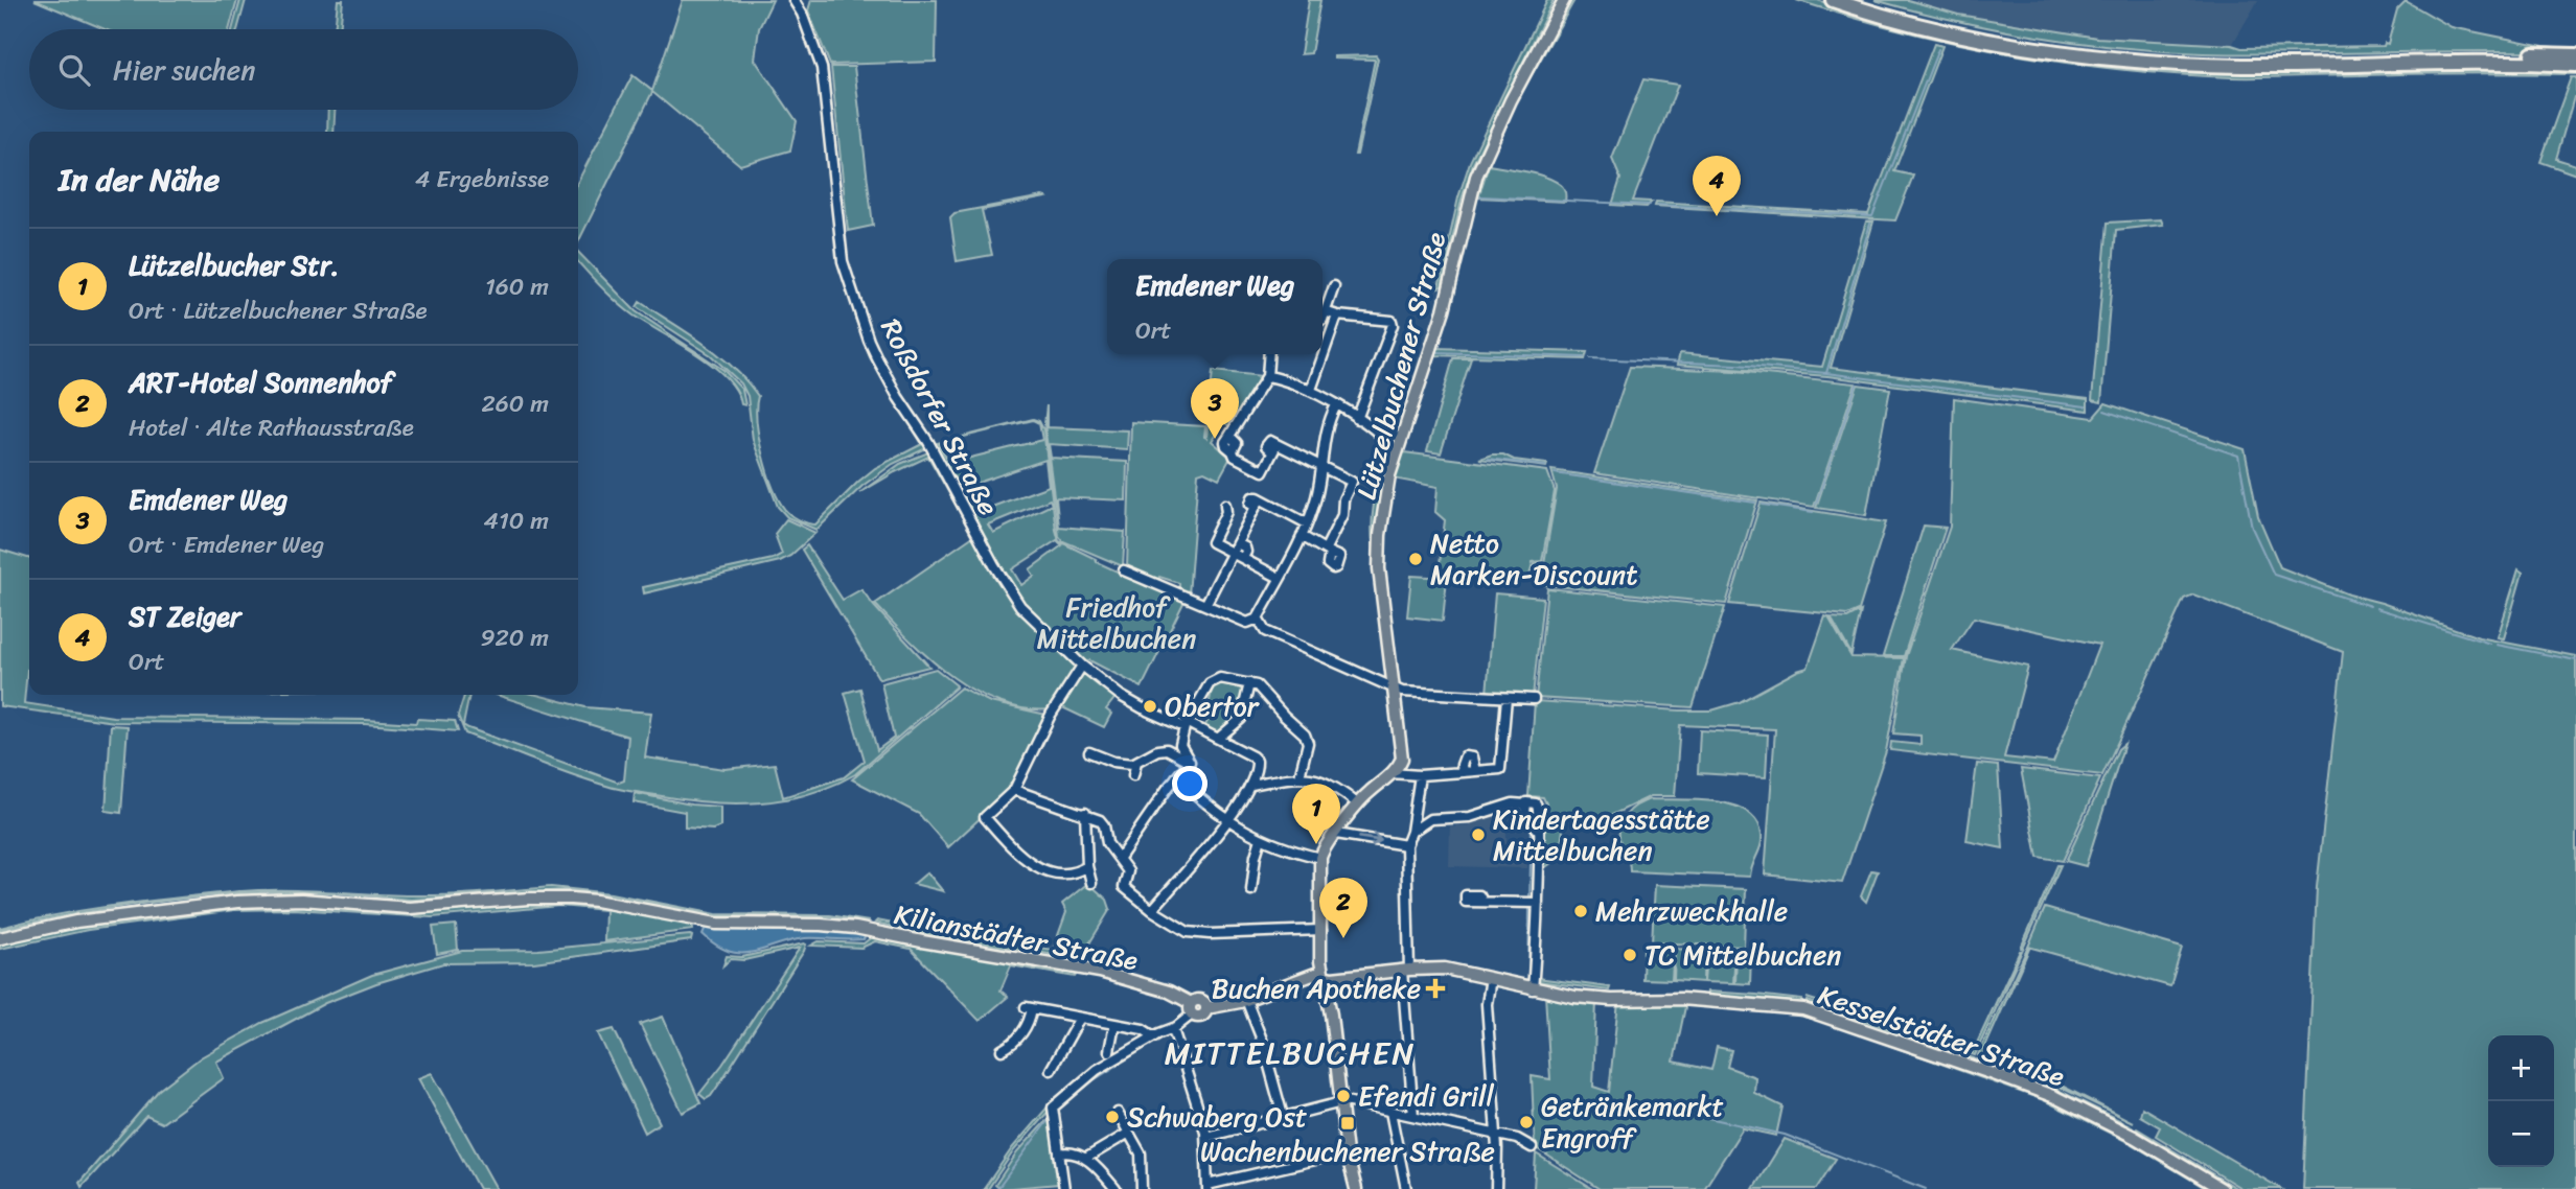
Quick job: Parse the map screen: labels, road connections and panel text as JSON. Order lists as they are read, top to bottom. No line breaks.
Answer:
{"streets":{"main road":["Lützelbuchener Straße","Kilianstädter Straße","Kesselstädter Straße"],"street":["Roßdorfer Straße"]},"districts":["MITTELBUCHEN"],"parks":["Friedhof Mittelbuchen"],"places":{"other":["Netto Marken-Discount","Obertor","Kindertagesstätte Mittelbuchen","Mehrzweckhalle","TC Mittelbuchen","Efendi Grill","Schwaberg Ost","Getränkemarkt Engroff"],"health":["Buchen Apotheke"],"transit":["Wachenbuchener Straße"]},"page":{"search":"Hier suchen","heading":["In der Nähe","4 Ergebnisse"],"pins":["4","3","1","2"],"list":[{"mark":"1","name":"Lützelbucher Str.","note":"Ort · Lützelbuchener Straße","value":"160 m"},{"mark":"2","name":"ART-Hotel Sonnenhof","note":"Hotel · Alte Rathausstraße","value":"260 m"},{"mark":"3","name":"Emdener Weg","note":"Ort · Emdener Weg","value":"410 m"},{"mark":"4","name":"ST Zeiger","note":"Ort","value":"920 m"}],"popup":["Emdener Weg","Ort"],"map_buttons":["+","−"]}}
